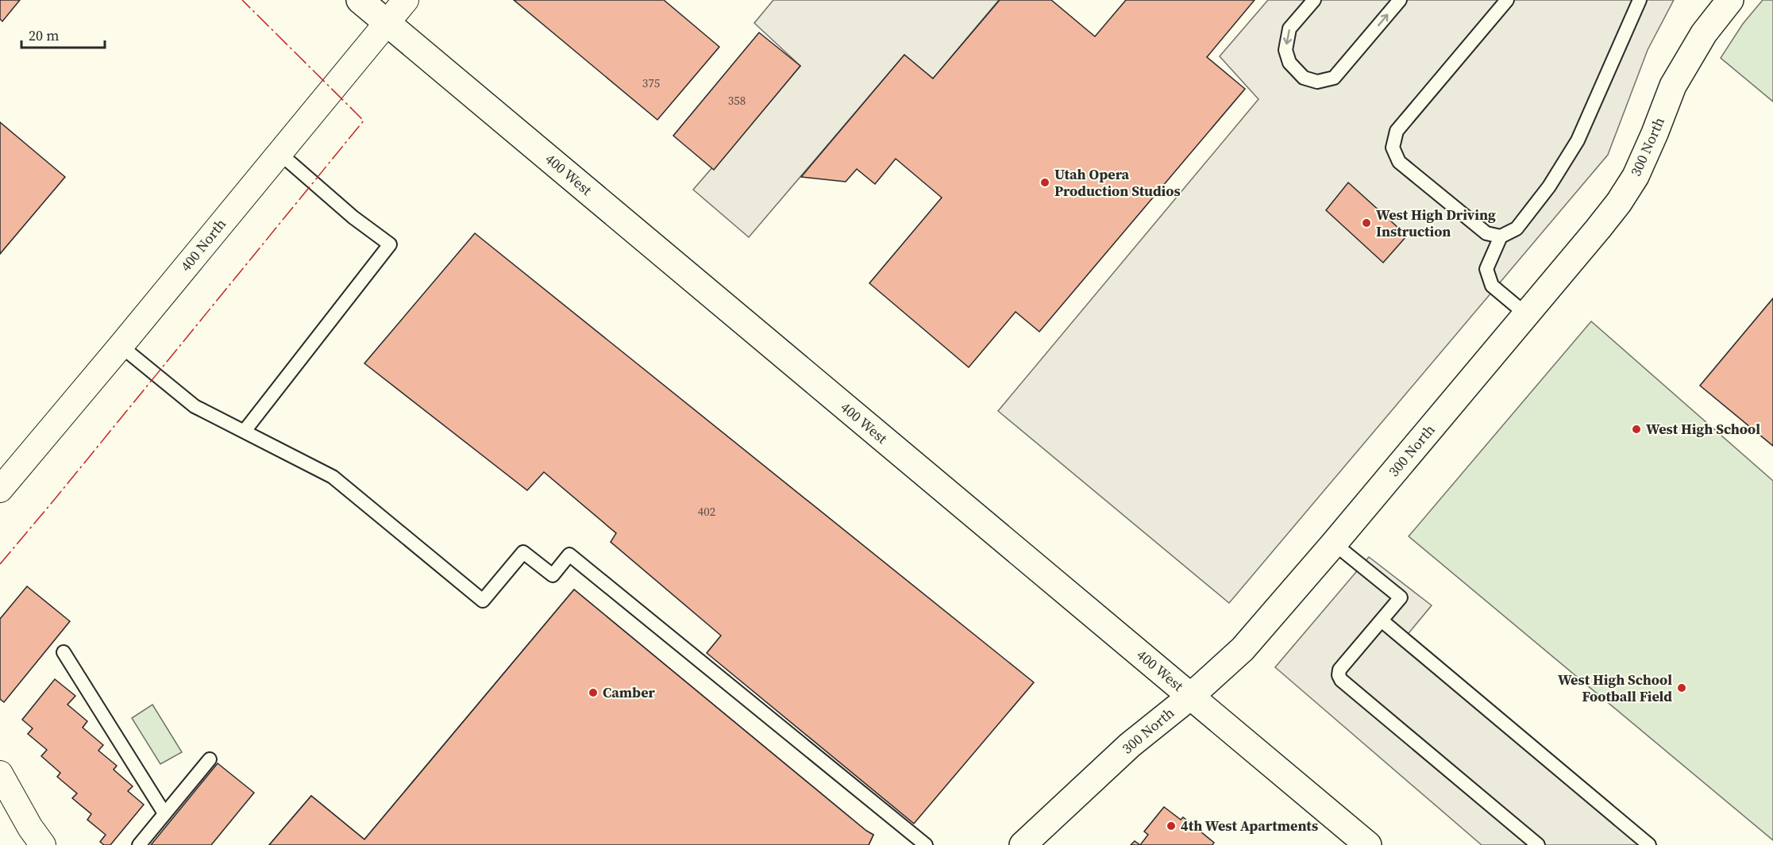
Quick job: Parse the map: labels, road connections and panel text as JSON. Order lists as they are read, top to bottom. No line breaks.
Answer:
{"streets":{"street":["300 North","400 West","400 North"]},"crossings":[["300 North","400 West"],["400 West","400 North"]],"places":["Utah Opera Production Studios","West High Driving Instruction","West High School","West High School Football Field","Camber","4th West Apartments"],"house_numbers":["375","358","402"],"scale_bar":"20 m"}
